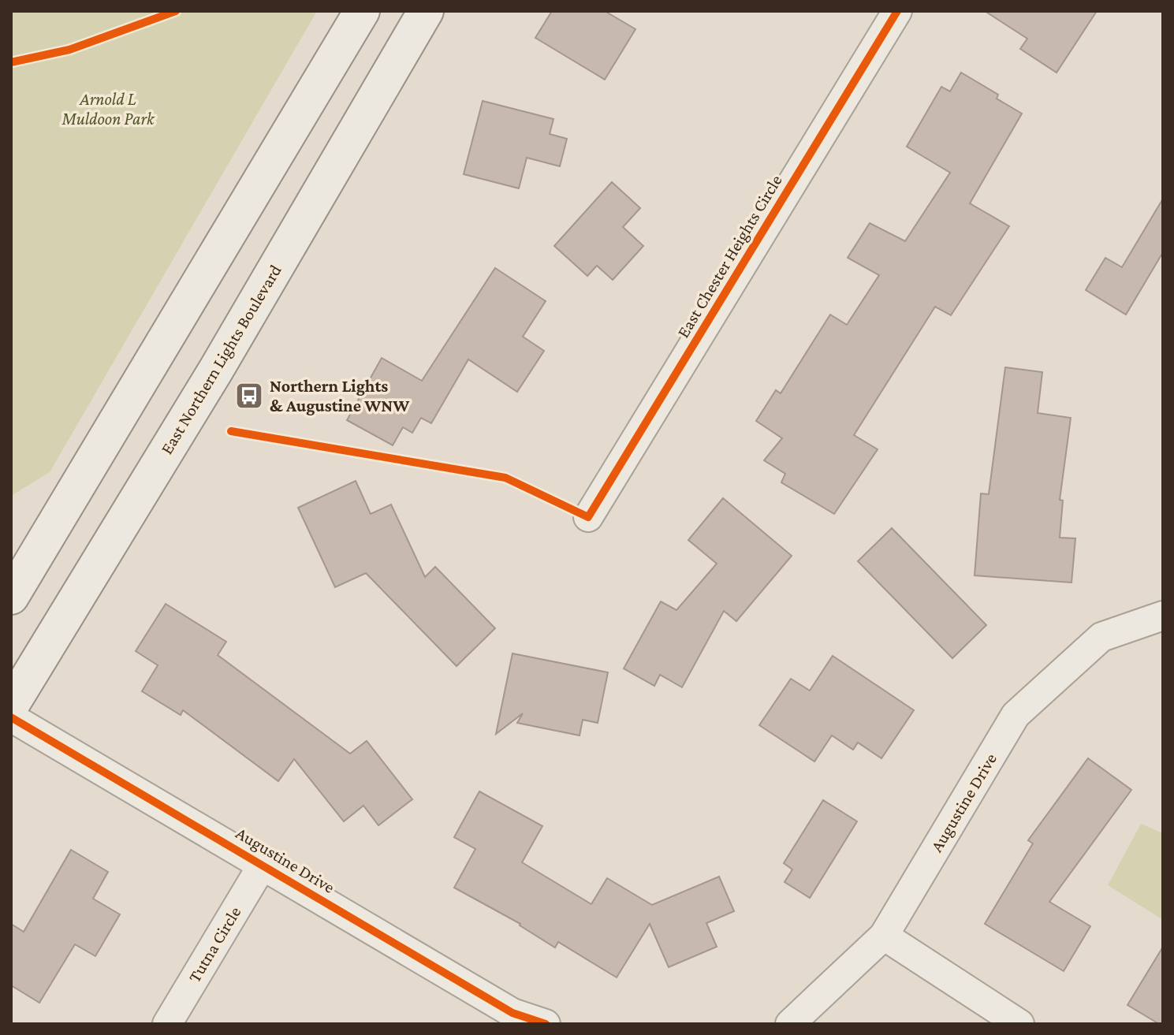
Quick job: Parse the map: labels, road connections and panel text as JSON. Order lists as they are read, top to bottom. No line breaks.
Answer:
{"streets":{"main road":["East Northern Lights Boulevard"],"street":["East Chester Heights Circle","Augustine Drive","Tutna Circle"]},"crossings":[["Augustine Drive","Tutna Circle"]],"parks":["Arnold L Muldoon Park"],"places":{"bus stop":["Northern Lights & Augustine WNW"]}}
